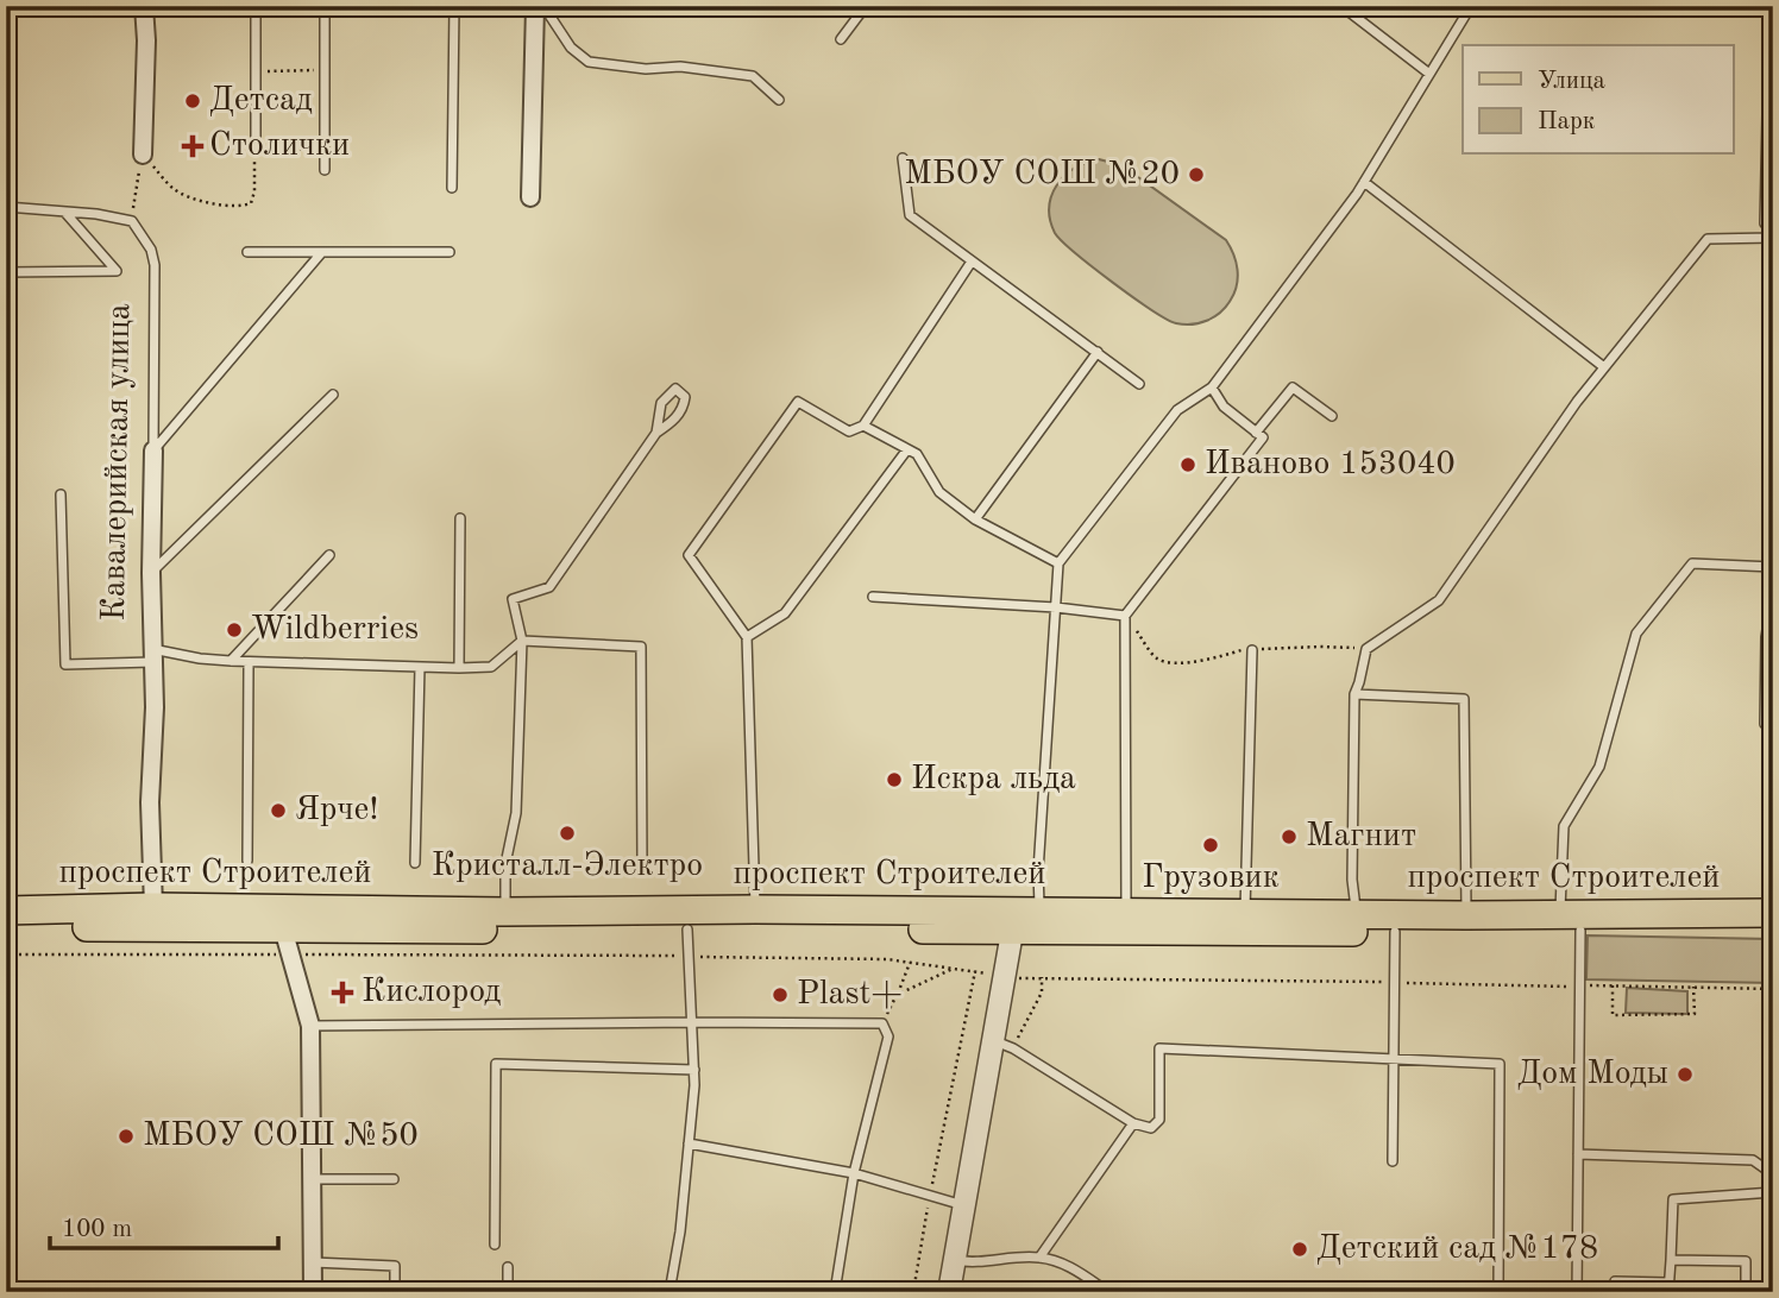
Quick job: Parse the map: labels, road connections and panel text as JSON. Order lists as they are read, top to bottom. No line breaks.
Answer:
{"streets":{"main road":["проспект Строителей"],"street":["Кавалерийская улица"]},"crossings":[["Кавалерийская улица","проспект Строителей"]],"places":{"other":["Детсад","МБОУ СОШ №20","Иваново 153040","Wildberries","Искра льда","Ярче!","Кристалл-Электро","Магнит","Грузовик","Plast+","Дом Моды","МБОУ СОШ №50","Детский сад №178"],"health":["Столички","Кислород"]},"legend":["Улица","Парк"],"scale_bar":"100 m"}
